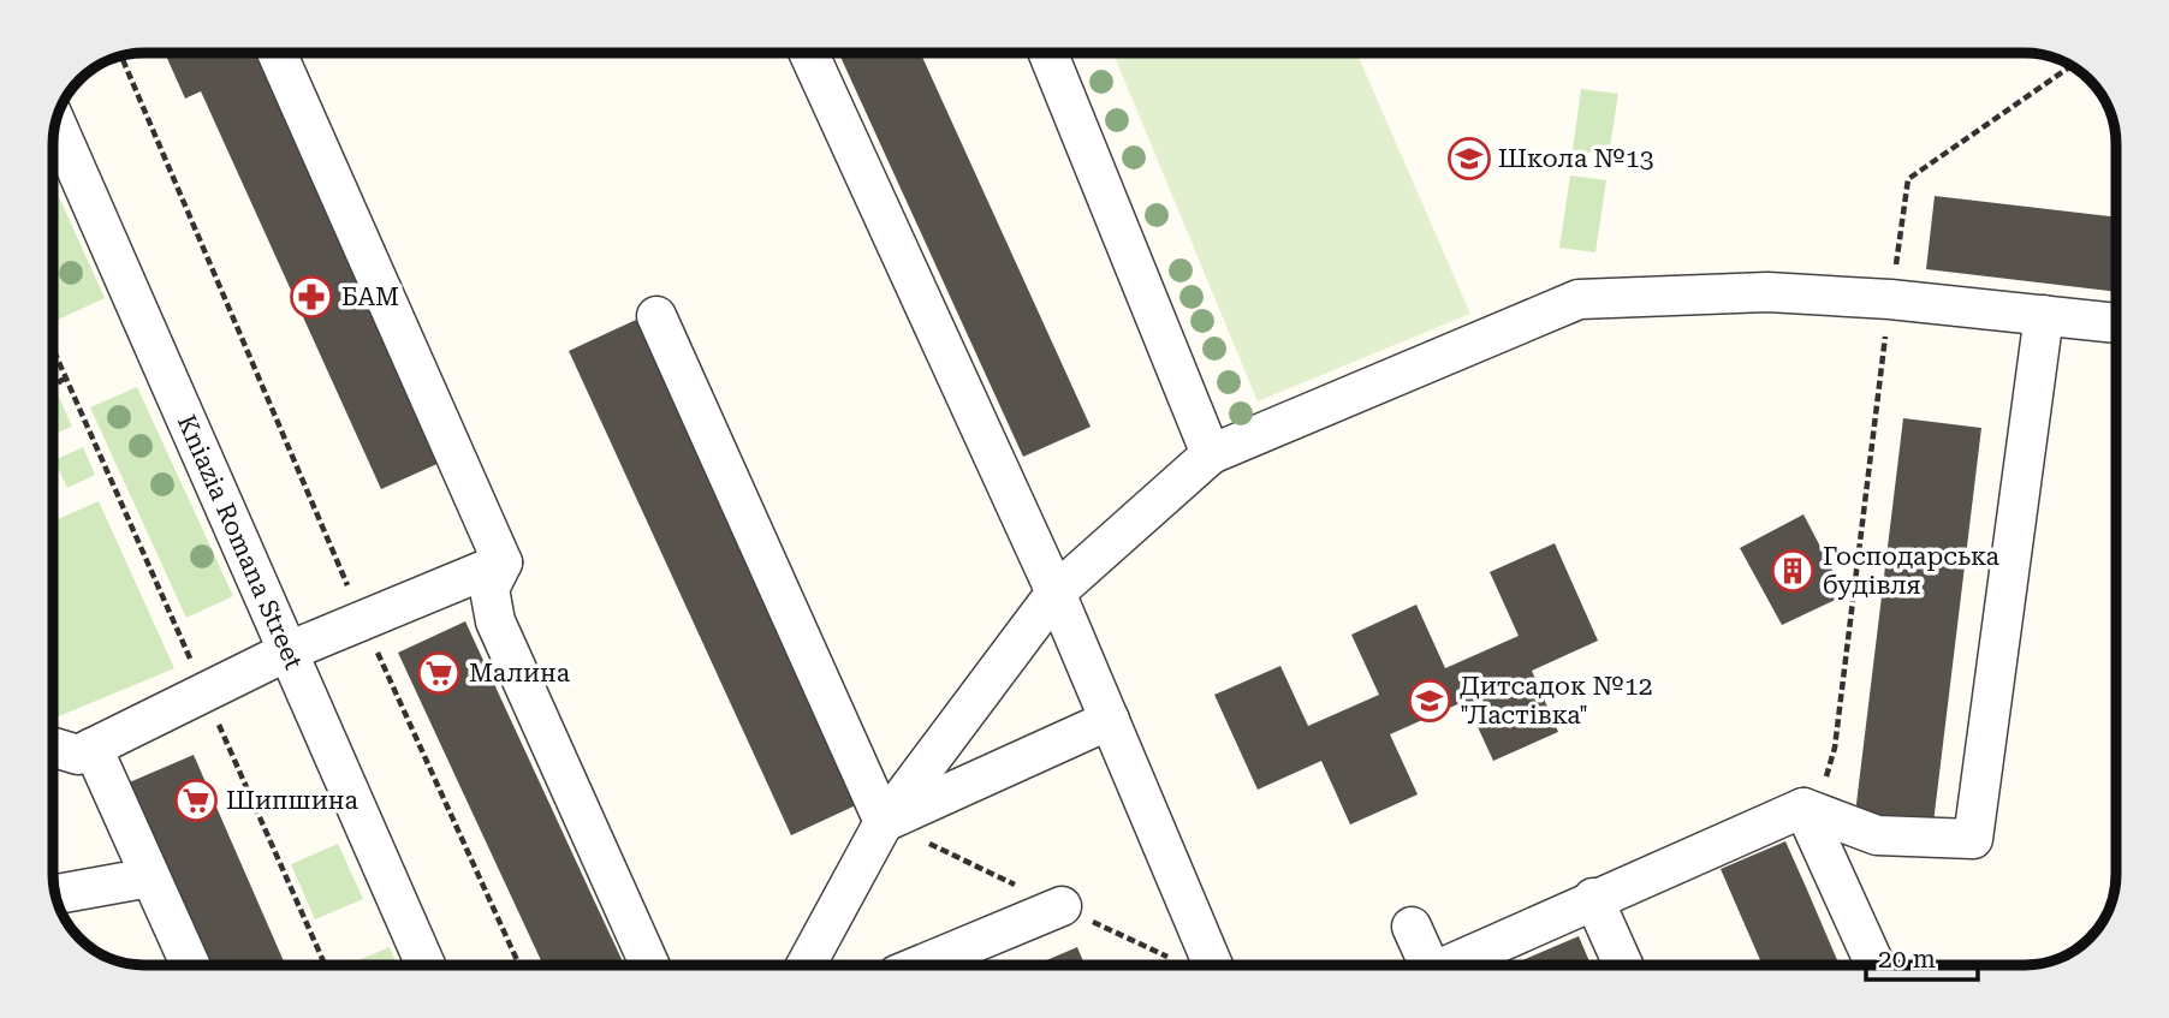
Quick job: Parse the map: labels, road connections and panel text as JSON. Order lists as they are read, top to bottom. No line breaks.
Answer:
{"streets":{"street":["Kniazia Romana Street"]},"places":{"school or university":["Школа №13","Дитсадок №12 \"Ластівка\""],"pharmacy":["БАМ"],"building":["Господарська будівля"],"supermarket":["Малина","Шипшина"]},"scale_bar":"20 m"}
